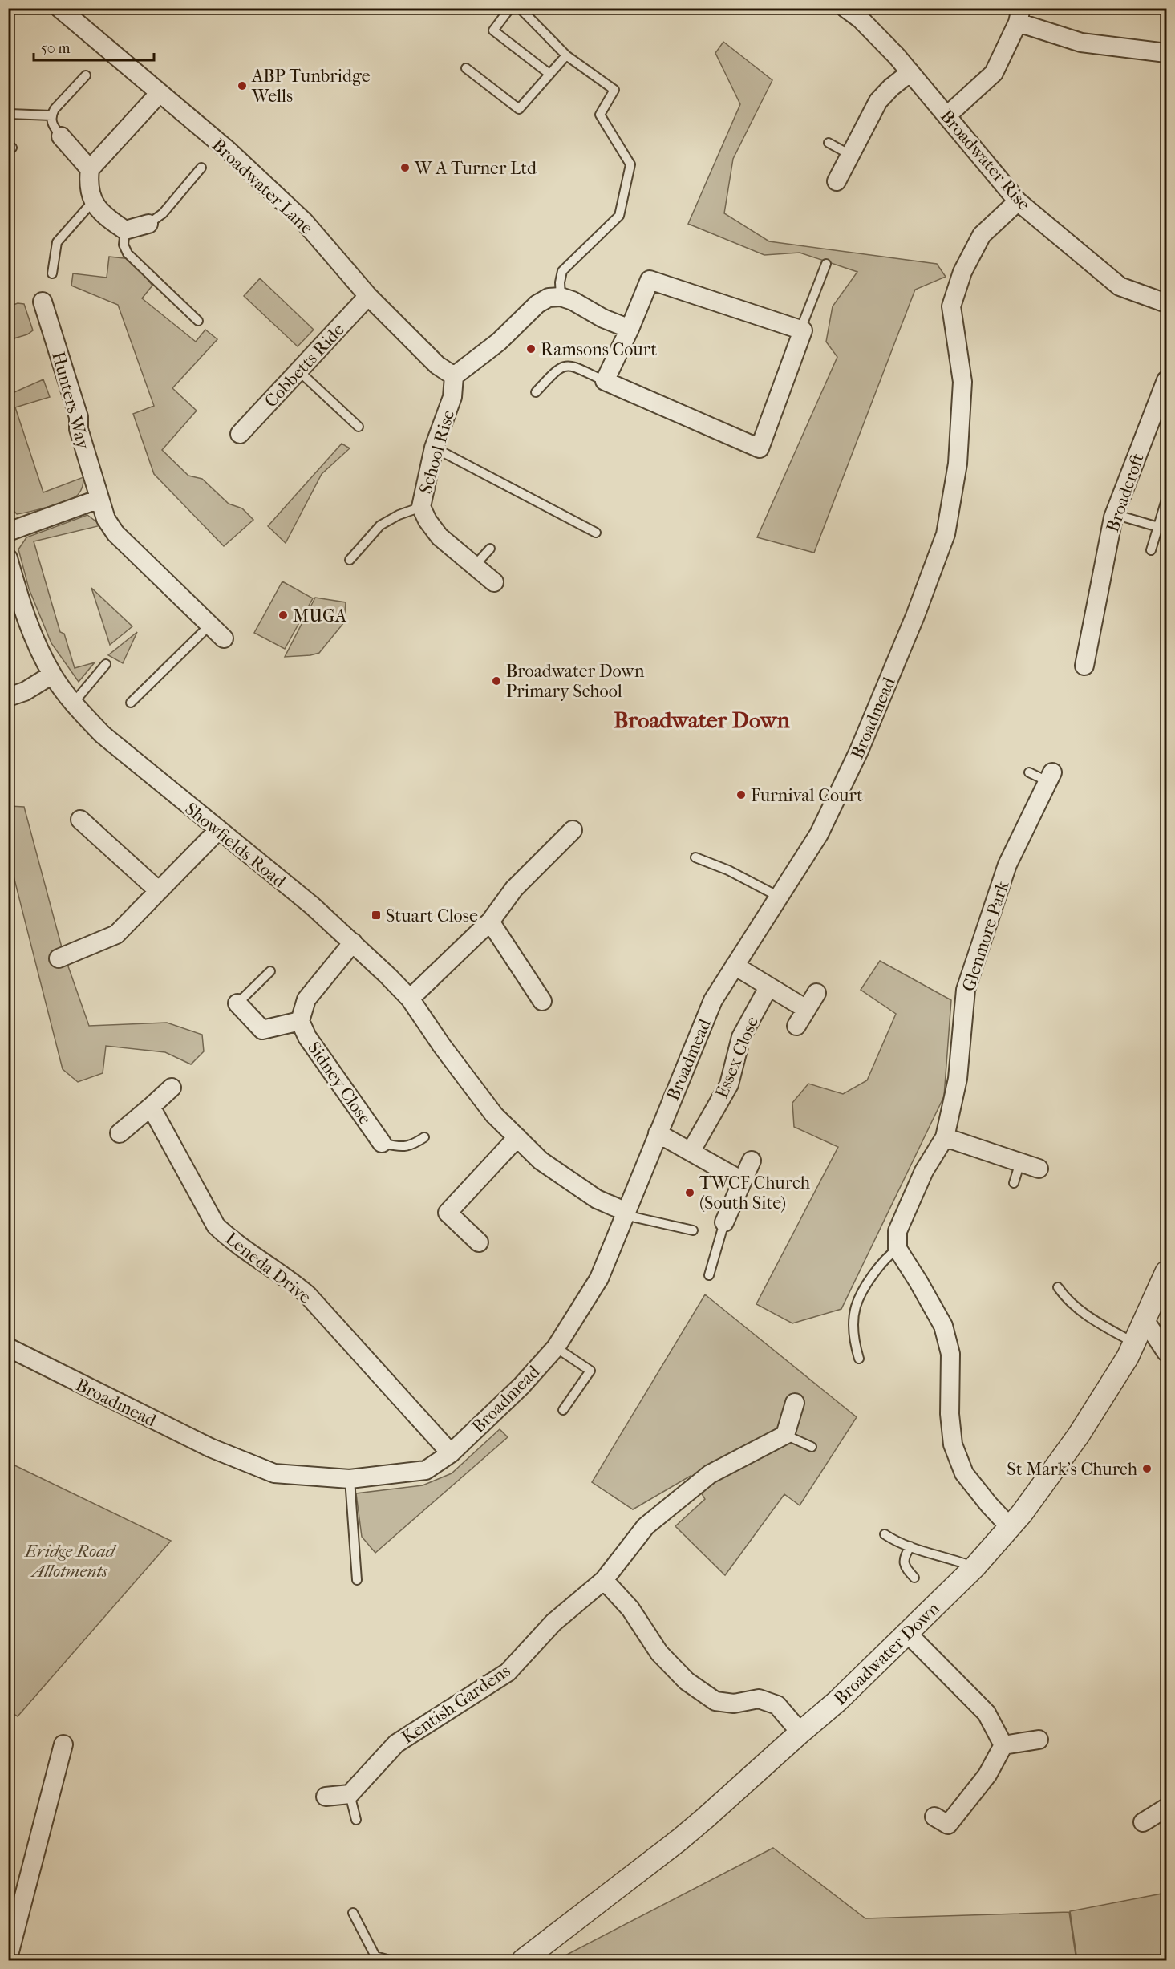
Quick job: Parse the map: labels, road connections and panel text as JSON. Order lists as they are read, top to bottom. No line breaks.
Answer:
{"streets":{"street":["Broadwater Rise","Broadwater Lane","Cobbetts Ride","Hunters Way","School Rise","Broadcroft","Broadmead","Showfields Road","Glenmore Park","Essex Close","Sidney Close","Leneda Drive","Broadwater Down","Kentish Gardens"]},"crossings":[["Broadwater Rise","Broadmead"],["Broadwater Lane","Cobbetts Ride"],["Broadwater Lane","School Rise"],["Broadmead","Showfields Road"],["Broadmead","Leneda Drive"],["Showfields Road","Sidney Close"]],"districts":["Broadwater Down"],"parks":["Eridge Road Allotments"],"places":{"other":["ABP Tunbridge Wells","W A Turner Ltd","Ramsons Court","MUGA","Broadwater Down Primary School","Furnival Court","TWCF Church (South Site)","St Mark's Church"],"transit":["Stuart Close"]},"scale_bar":"50 m"}
